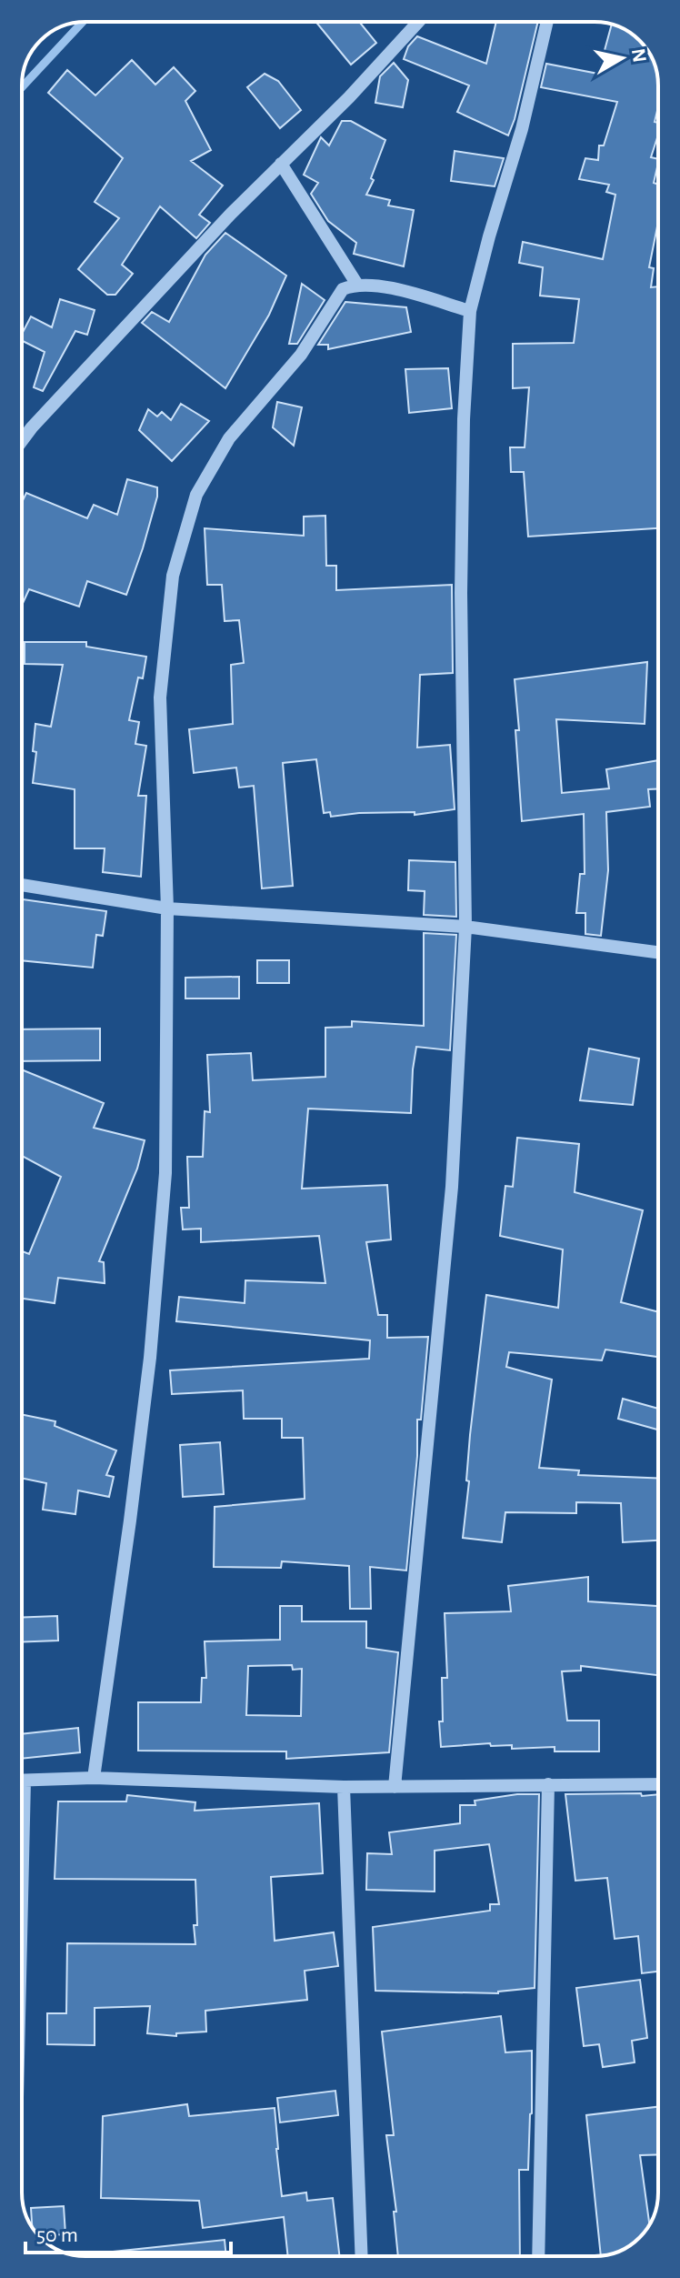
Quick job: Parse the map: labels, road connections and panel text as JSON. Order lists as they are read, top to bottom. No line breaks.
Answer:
{"scale_bar":"50 m","north":"right"}
